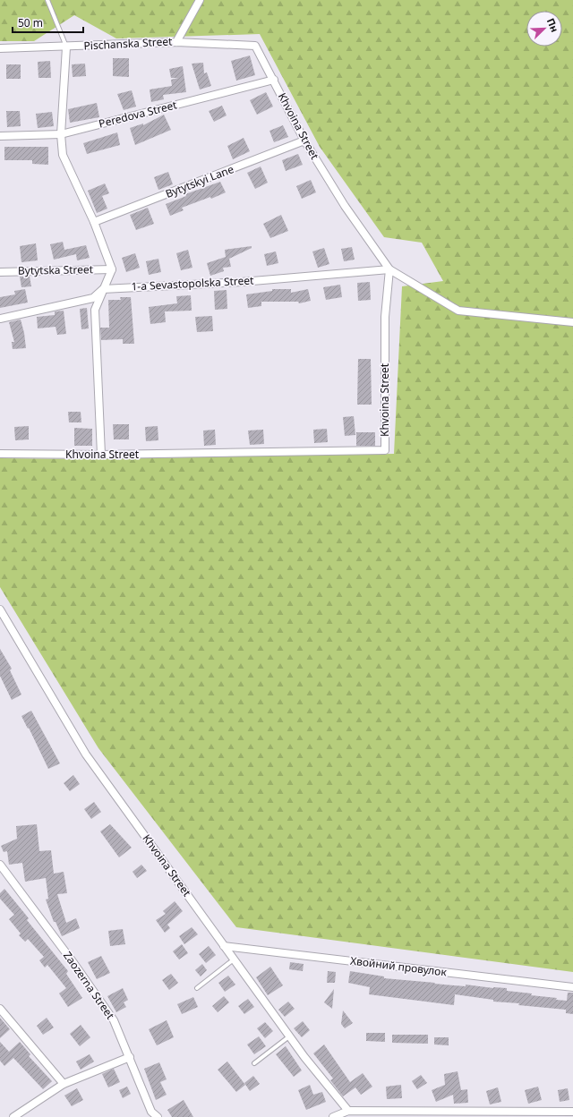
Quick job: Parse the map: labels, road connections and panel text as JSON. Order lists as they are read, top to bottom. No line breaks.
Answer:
{"streets":{"street":["Pischanska Street","Peredova Street","Khvoina Street","Bytytskyi Lane","Bytytska Street","1-a Sevastopolska Street","Хвойний провулок","Zaozerna Street"]},"crossings":[["Pischanska Street","Khvoina Street"],["Peredova Street","Khvoina Street"],["Khvoina Street","Bytytskyi Lane"],["Khvoina Street","1-a Sevastopolska Street"],["Khvoina Street","Хвойний провулок"]],"scale_bar":"50 m","north":"top right"}
